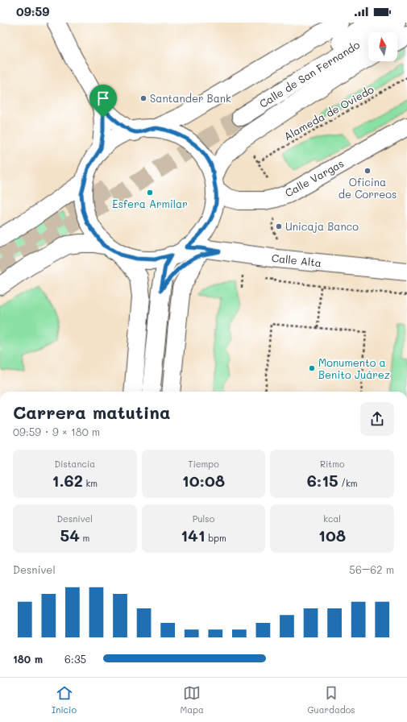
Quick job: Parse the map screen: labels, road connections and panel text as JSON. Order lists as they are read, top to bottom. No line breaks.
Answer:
{"streets":{"main road":["Calle de San Fernando","Calle Vargas","Calle Alta"],"path":["Alameda de Oviedo"]},"places":["Santander Bank","Oficina de Correos","Esfera Armilar","Unicaja Banco","Monumento a Benito Juárez"],"north":"top","page":{"status":"09:59","heading":["Carrera matutina","09:59 · 9 × 180 m"],"stats":[["Distancia","1.62 km"],["Tiempo","10:08"],["Ritmo","6:15 /km"],["Desnivel","54 m"],["Pulso","141 bpm"],["kcal","108"]],"chart":["Desnivel","56–62 m"],"list":[{"name":"180 m","note":"6:35"}],"tabs":["Inicio","Mapa","Guardados"]}}
